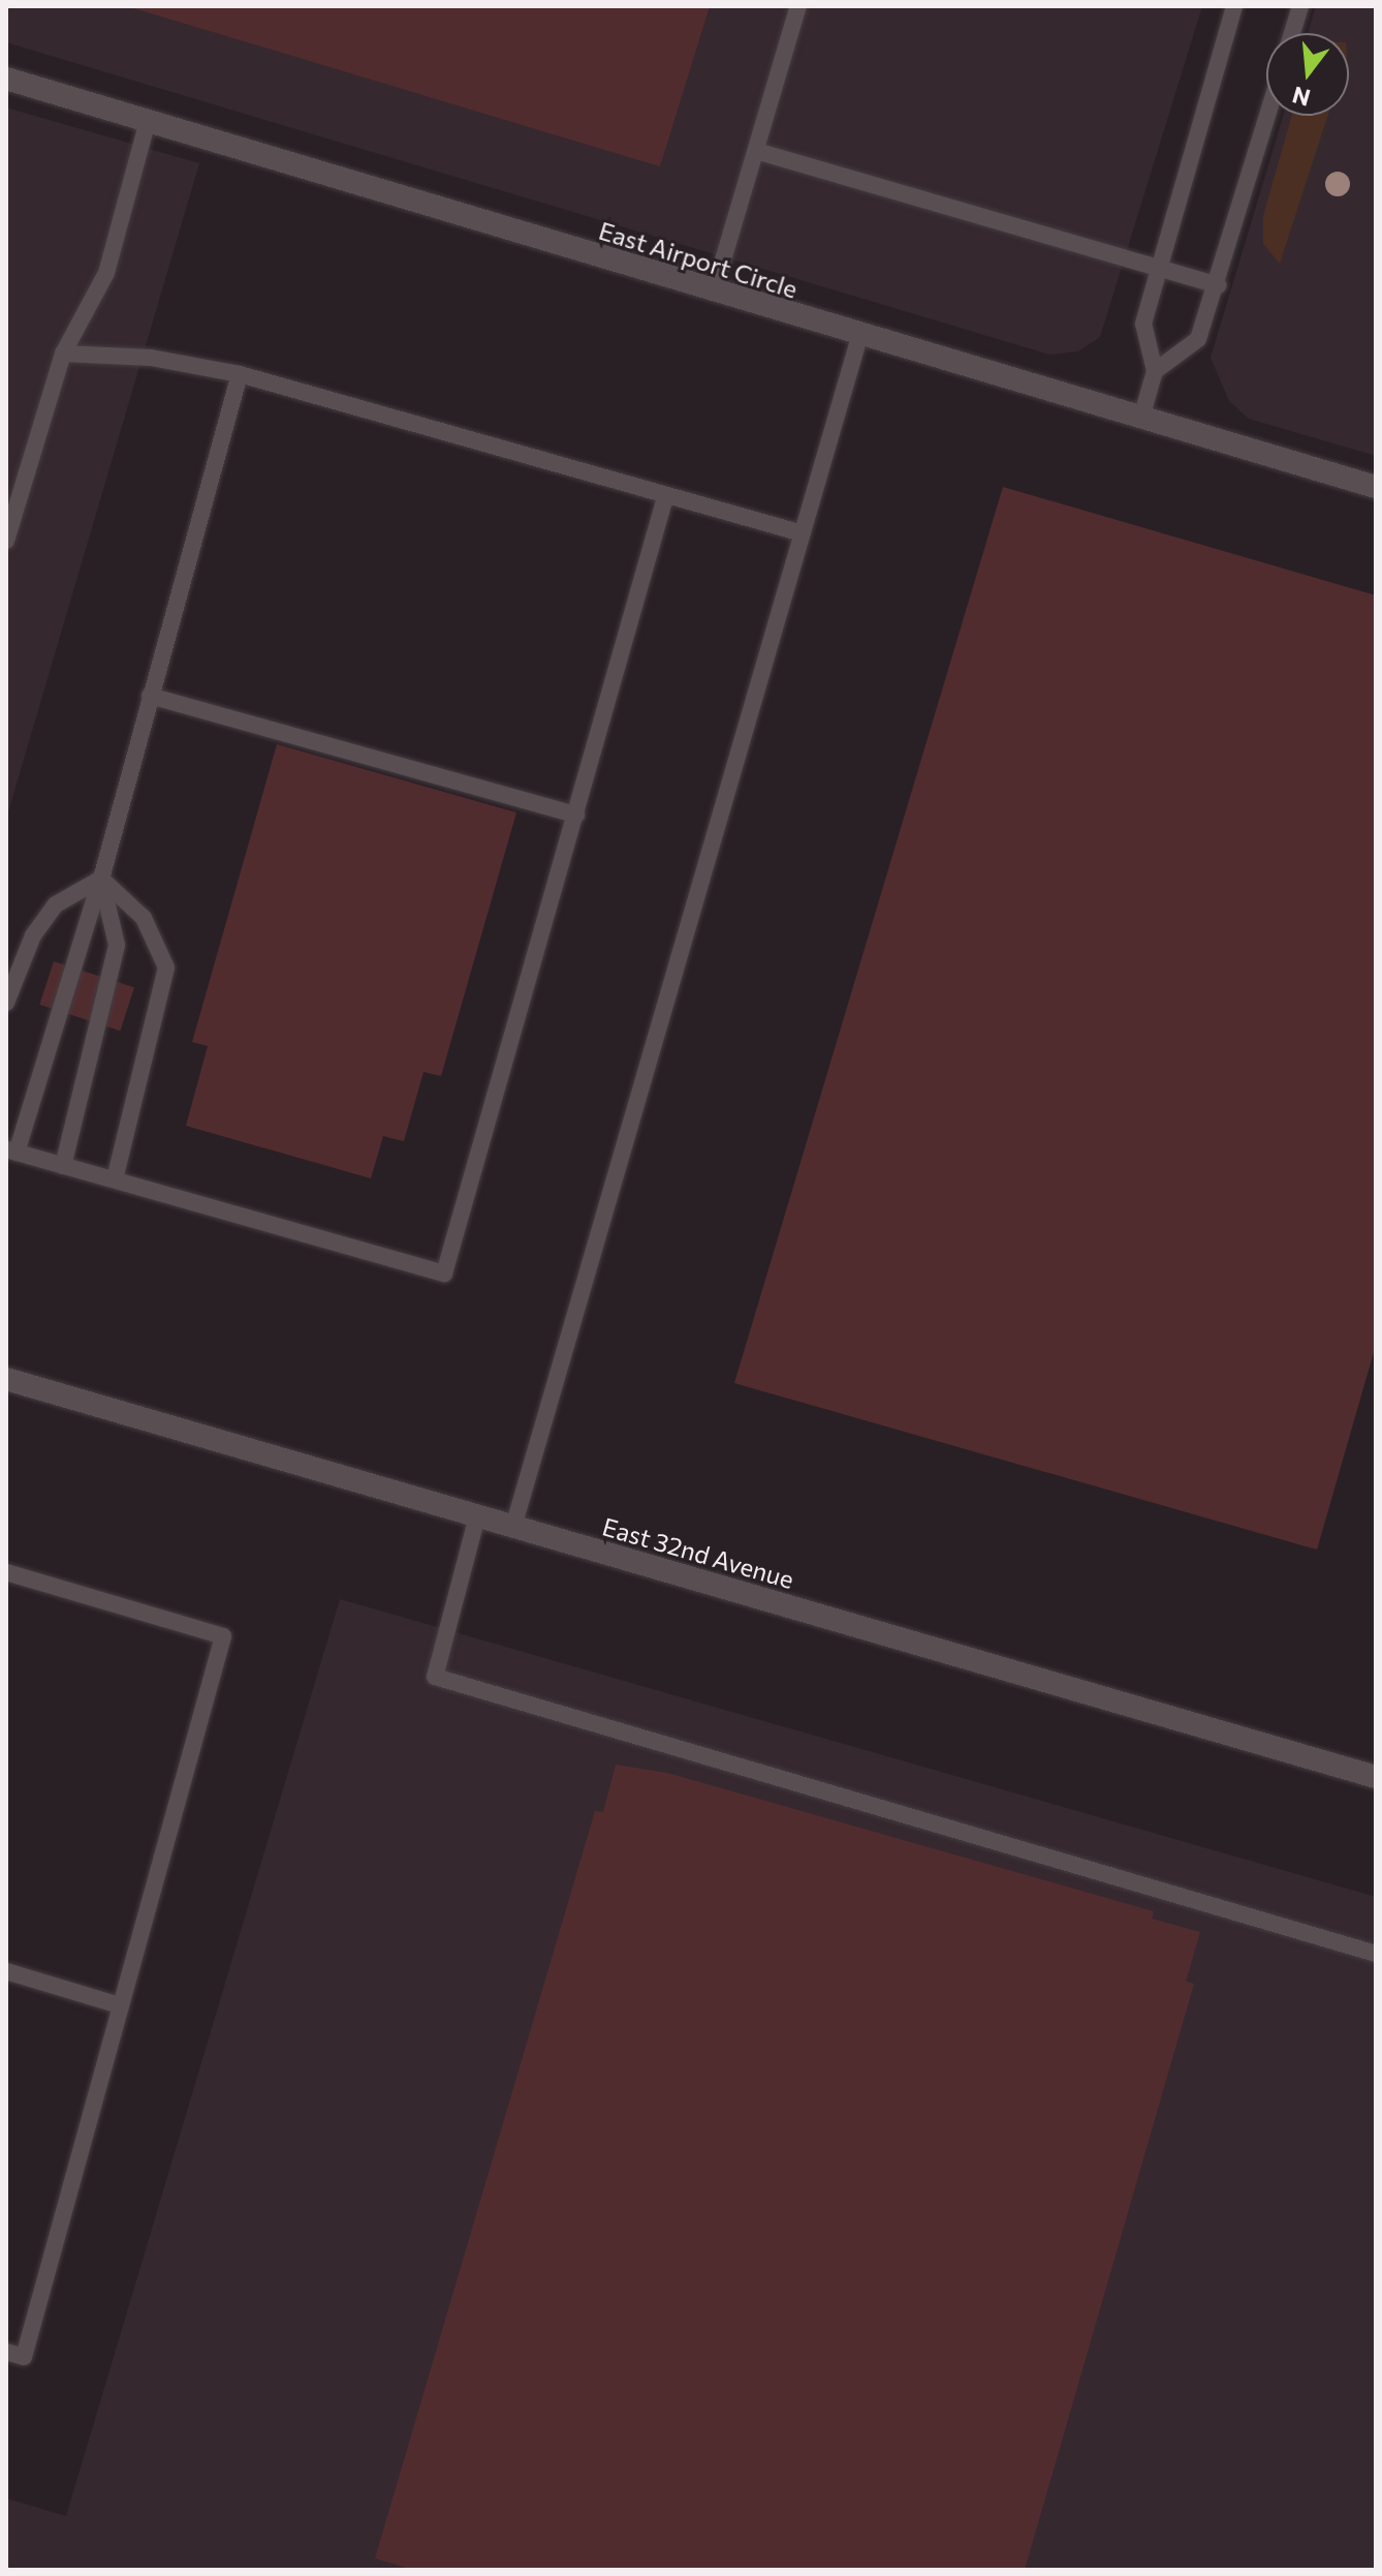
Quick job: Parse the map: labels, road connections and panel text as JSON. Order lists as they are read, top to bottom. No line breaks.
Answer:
{"streets":{"street":["East Airport Circle","East 32nd Avenue"]},"north":"bottom"}
